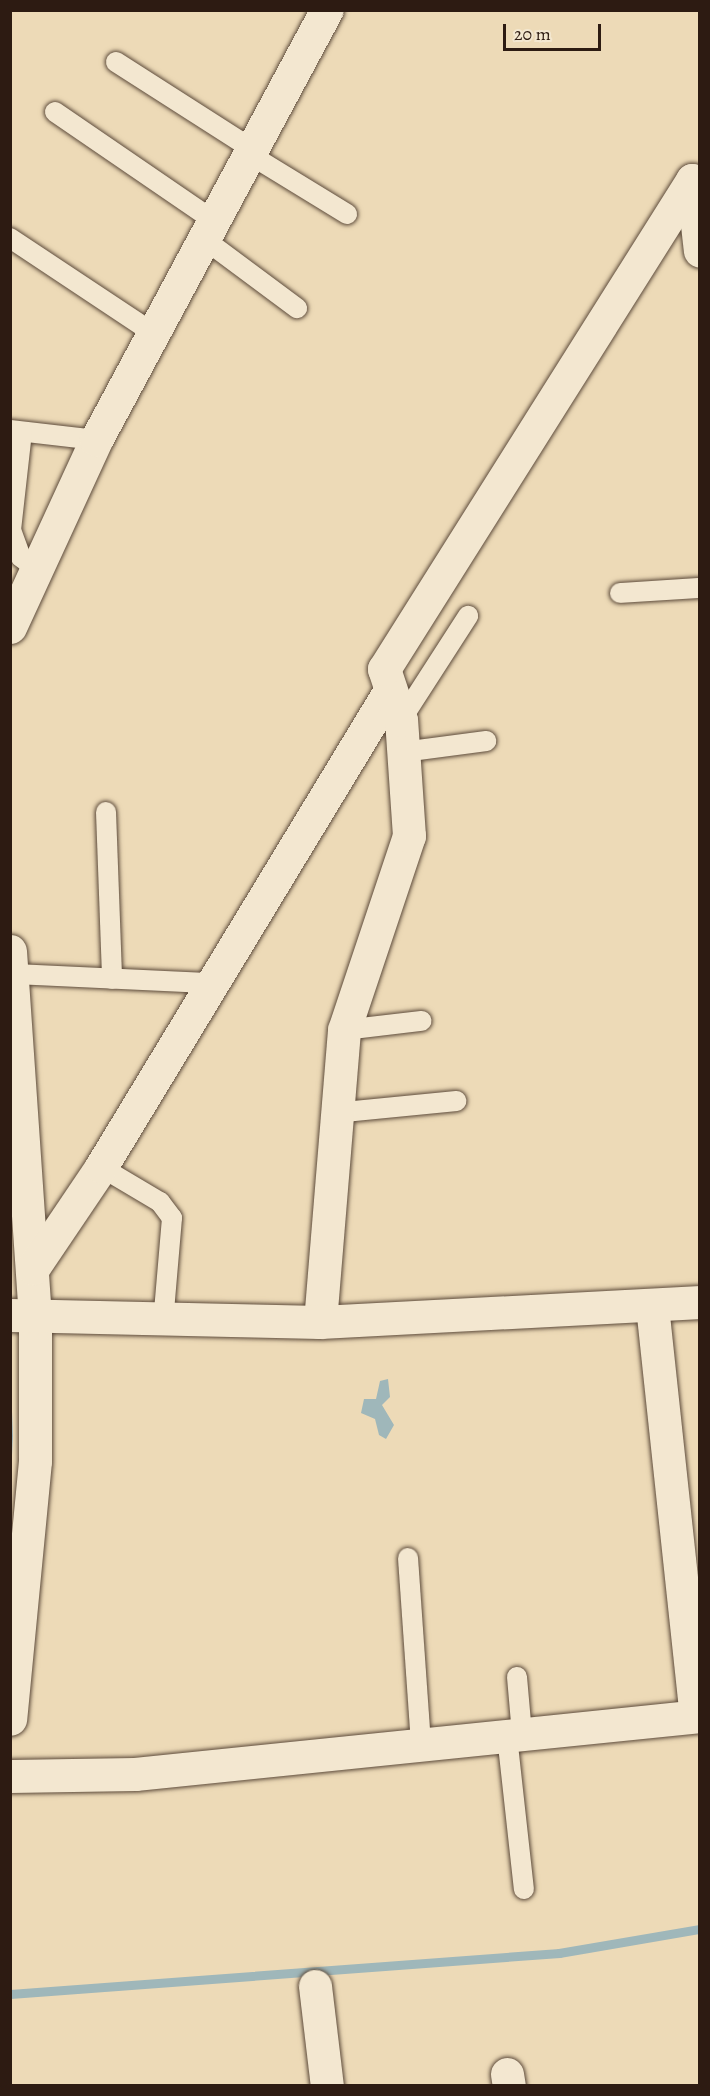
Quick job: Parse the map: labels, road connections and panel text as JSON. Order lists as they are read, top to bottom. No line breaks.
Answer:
{"scale_bar":"20 m"}
